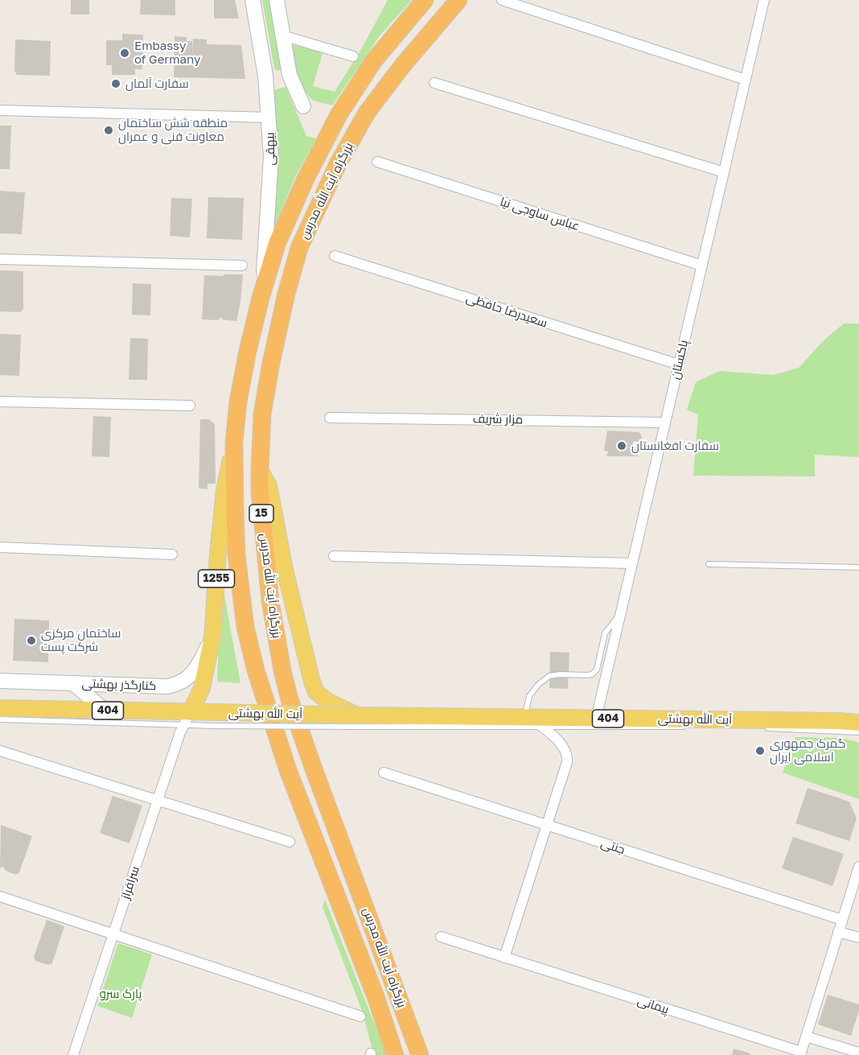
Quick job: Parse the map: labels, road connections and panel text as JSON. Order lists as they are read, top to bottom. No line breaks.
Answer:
{"streets":{"highway":["بزرگراه آیت الله مدرس","15"],"main road":["بیهقی","1255","کنارگذر بهشتی","404","آیت الله بهشتی"],"street":["عباس ساوجی نیا","سعیدرضا حافظی","پاکستان","مزار شریف","جنتی","سرافراز","پیمانی"]},"crossings":[["بیهقی","بزرگراه آیت الله مدرس"],["بزرگراه آیت الله مدرس","1255"],["عباس ساوجی نیا","پاکستان"],["سعیدرضا حافظی","پاکستان"],["پاکستان","مزار شریف"],["پاکستان","آیت الله بهشتی"],["1255","کنارگذر بهشتی"],["1255","آیت الله بهشتی"],["1255","سرافراز"],["آیت الله بهشتی","سرافراز"]],"parks":["پارک سرو"],"places":["Embassy of Germany","سفارت آلمان","منطقه شش ساختمان معاونت فنی و عمران","سفارت افغانستان","ساختمان مرکزی شرکت پست","گمرک جمهوری اسلامی ایران"]}
